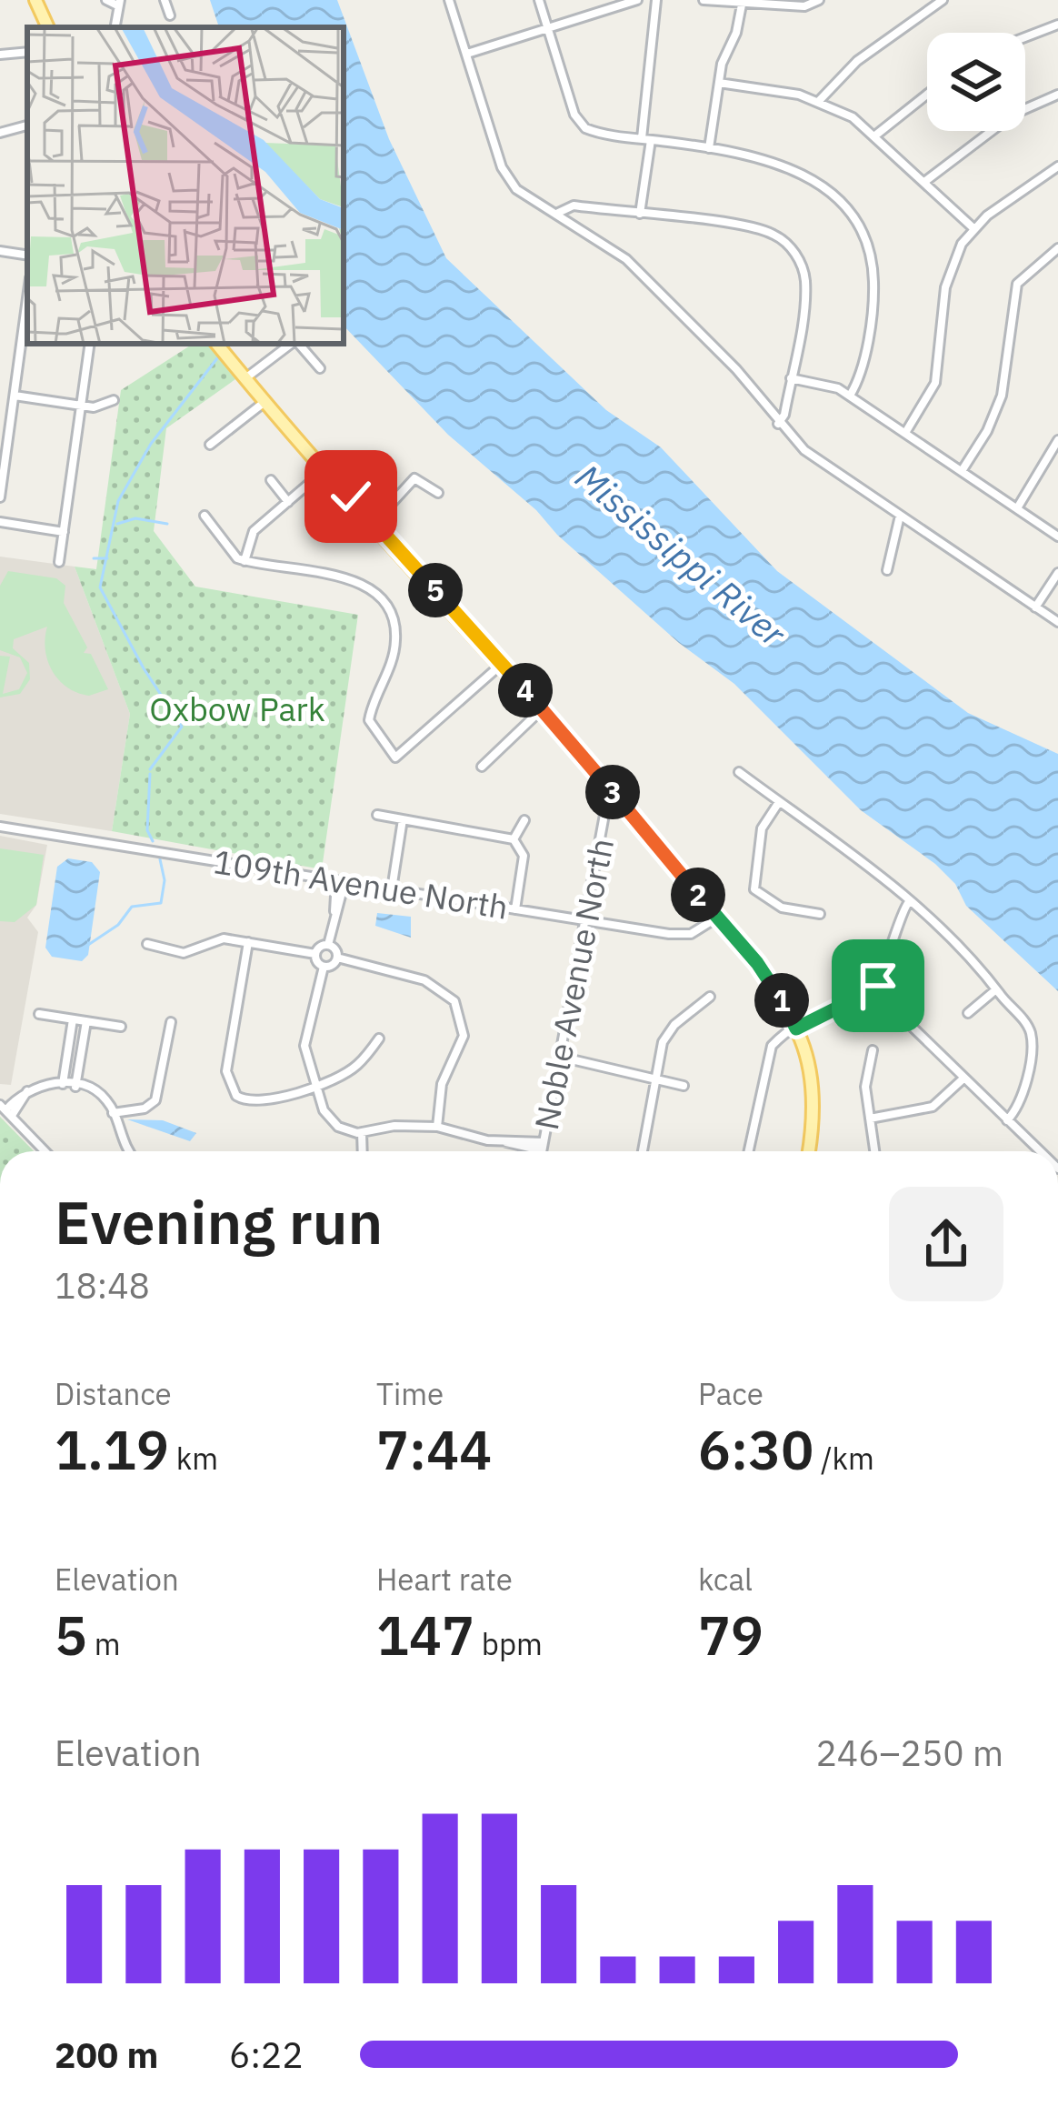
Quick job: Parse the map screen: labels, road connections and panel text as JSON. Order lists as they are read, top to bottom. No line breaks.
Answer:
{"streets":{"street":["109th Avenue North","Noble Avenue North"]},"crossings":[["109th Avenue North","Noble Avenue North"]],"water":["Mississippi River"],"parks":["Oxbow Park"],"page":{"pins":["5","4","3","2","1"],"heading":["Evening run","18:48"],"stats":[["Distance","1.19 km"],["Time","7:44"],["Pace","6:30 /km"],["Elevation","5 m"],["Heart rate","147 bpm"],["kcal","79"]],"chart":["Elevation","246–250 m"],"list":[{"name":"200 m","note":"6:22"}]}}
